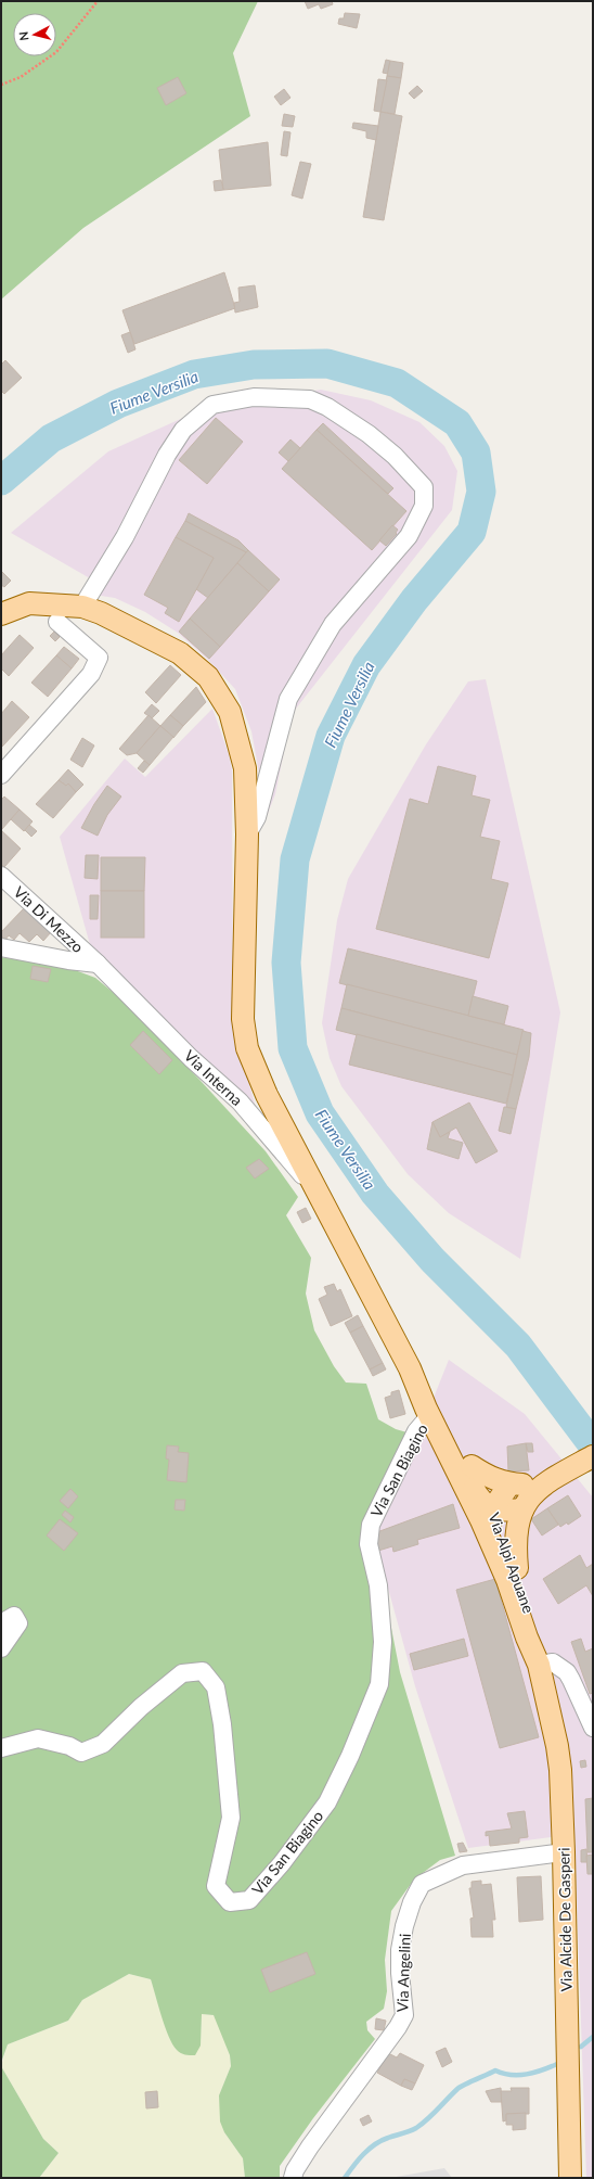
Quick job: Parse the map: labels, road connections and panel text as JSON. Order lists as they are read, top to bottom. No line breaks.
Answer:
{"streets":{"main road":["Via Alpi Apuane","Via Alcide De Gasperi"],"street":["Via Di Mezzo","Via Interna","Via San Biagino","Via Angelini"]},"crossings":[["Via Di Mezzo","Via Interna"],["Via Alpi Apuane","Via Alcide De Gasperi"],["Via Alcide De Gasperi","Via Angelini"]],"water":["Fiume Versilia"],"north":"left"}
